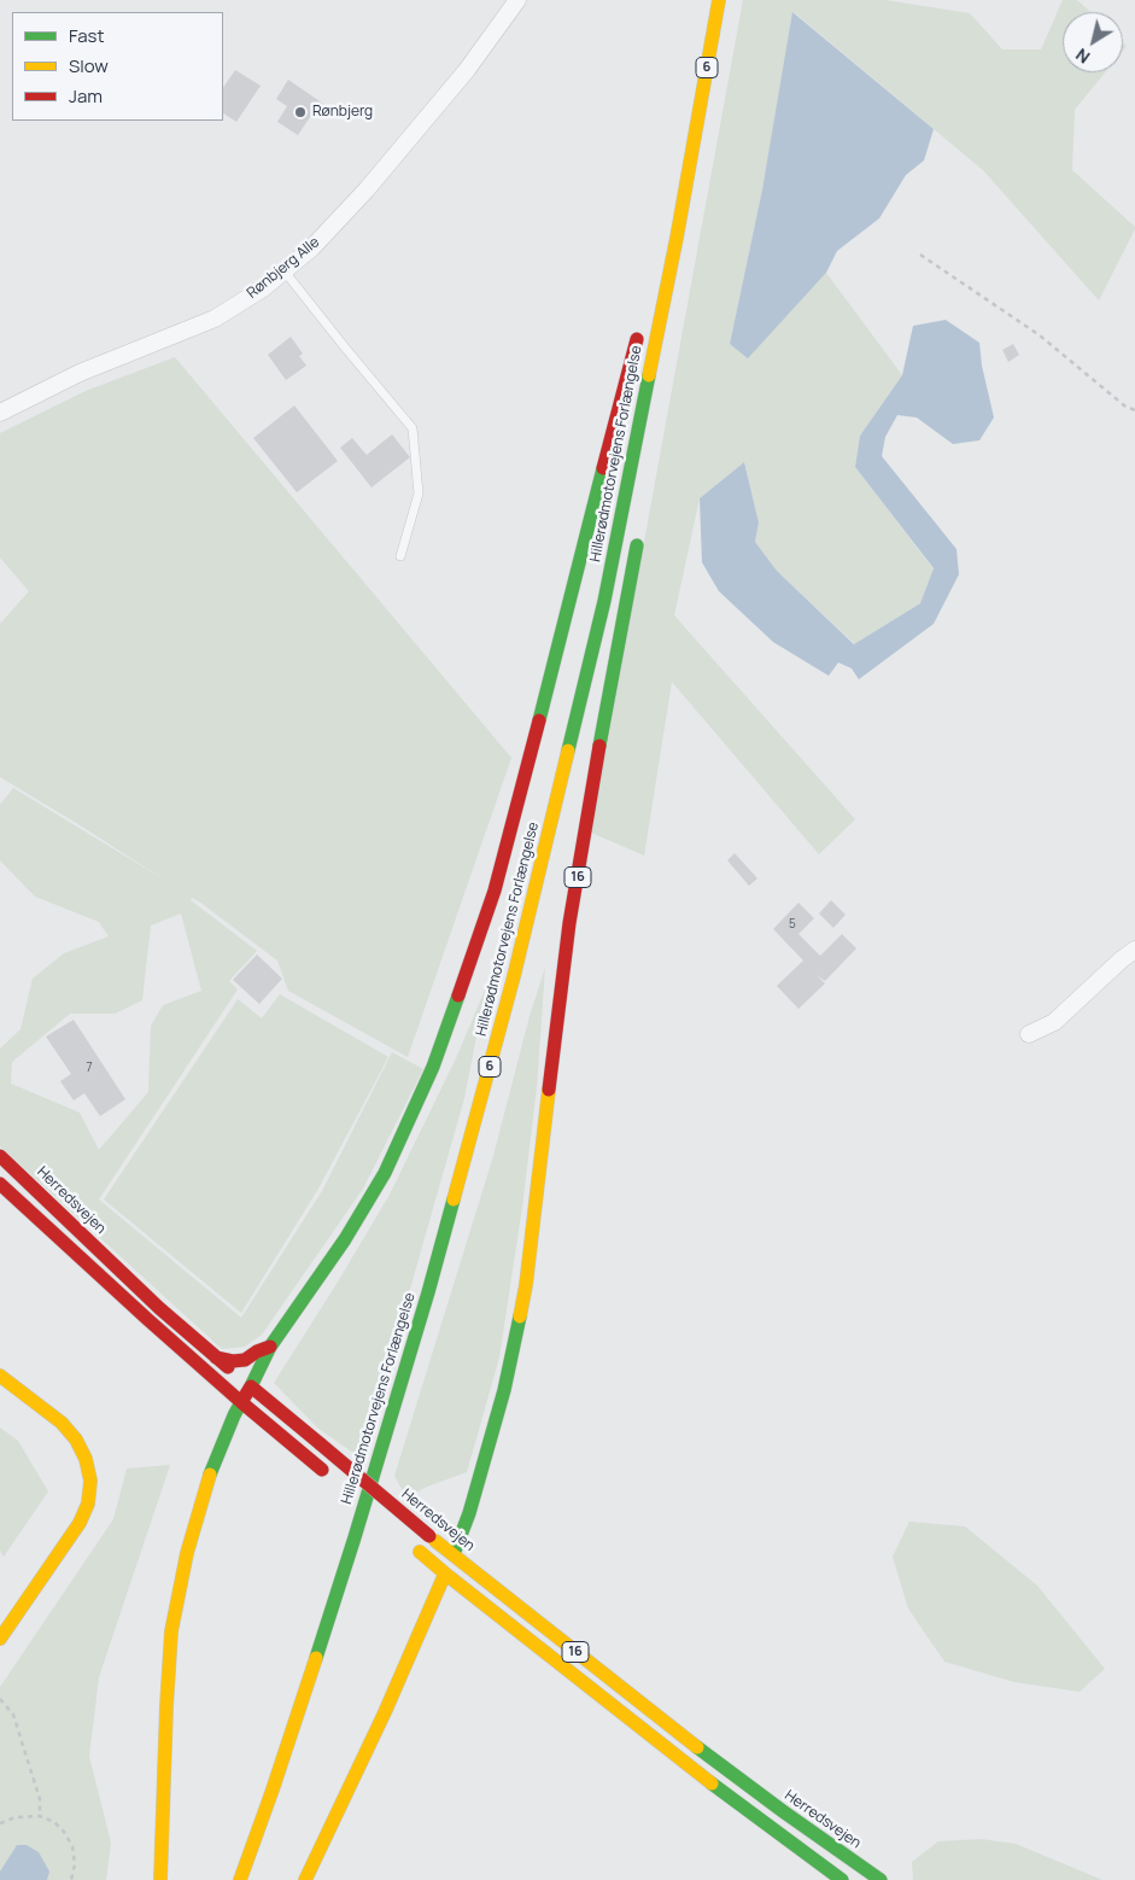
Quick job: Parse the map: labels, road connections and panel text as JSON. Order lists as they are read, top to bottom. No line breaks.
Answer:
{"streets":{"main road":["6","Hillerødmotorvejens Forlængelse","16","Herredsvejen"],"street":["Rønbjerg Alle"]},"crossings":[["16","Herredsvejen"]],"places":["Rønbjerg"],"house_numbers":["5","7"],"legend":["Fast","Slow","Jam"],"north":"bottom left"}
